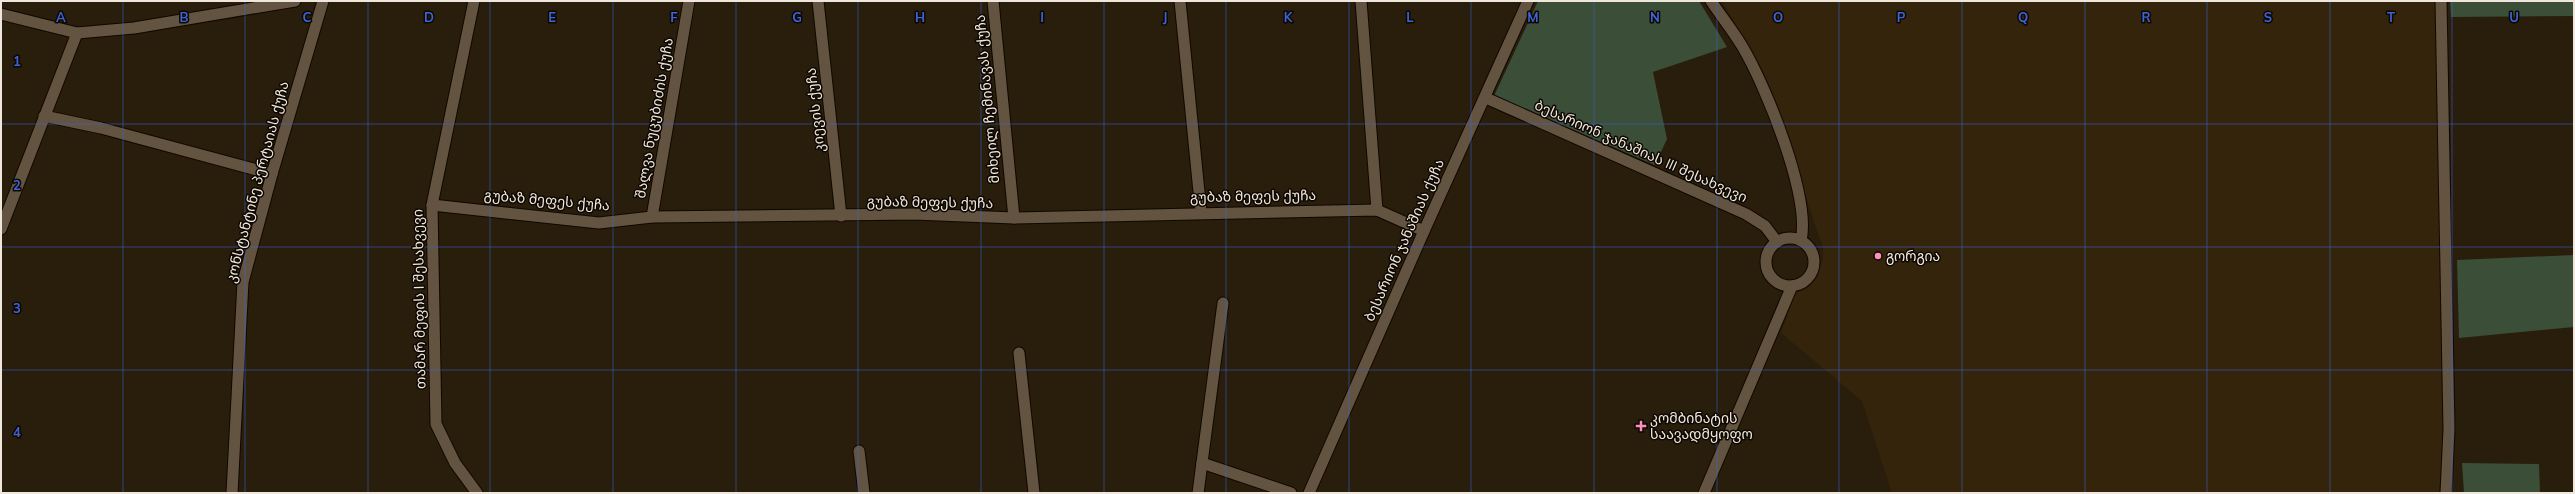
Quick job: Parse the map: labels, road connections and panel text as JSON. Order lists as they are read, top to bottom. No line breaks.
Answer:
{"streets":{"street":["მიხეილ ჩემინავას ქუჩა","კიევის ქუჩა","შალვა ნუცუბიძის ქუჩა","ბესარიონ ჯანაშიას III შესახვევი","კონსტანტინე პერტაიას ქუჩა","გუბაზ მეფეს ქუჩა","ბესარიონ ჯანაშიას ქუჩა","თამარ მეფის I შესახვევი"]},"crossings":[["მიხეილ ჩემინავას ქუჩა","გუბაზ მეფეს ქუჩა"],["კიევის ქუჩა","გუბაზ მეფეს ქუჩა"],["შალვა ნუცუბიძის ქუჩა","გუბაზ მეფეს ქუჩა"],["ბესარიონ ჯანაშიას III შესახვევი","ბესარიონ ჯანაშიას ქუჩა"],["გუბაზ მეფეს ქუჩა","ბესარიონ ჯანაშიას ქუჩა"],["გუბაზ მეფეს ქუჩა","თამარ მეფის I შესახვევი"]],"places":{"other":["გორგია"],"health":["კომბინატის საავადმყოფო"]},"grid":{"columns":["A","B","C","D","E","F","G","H","I","J","K","L","M","N","O","P","Q","R","S","T","U"],"rows":["1","2","3","4"]}}
